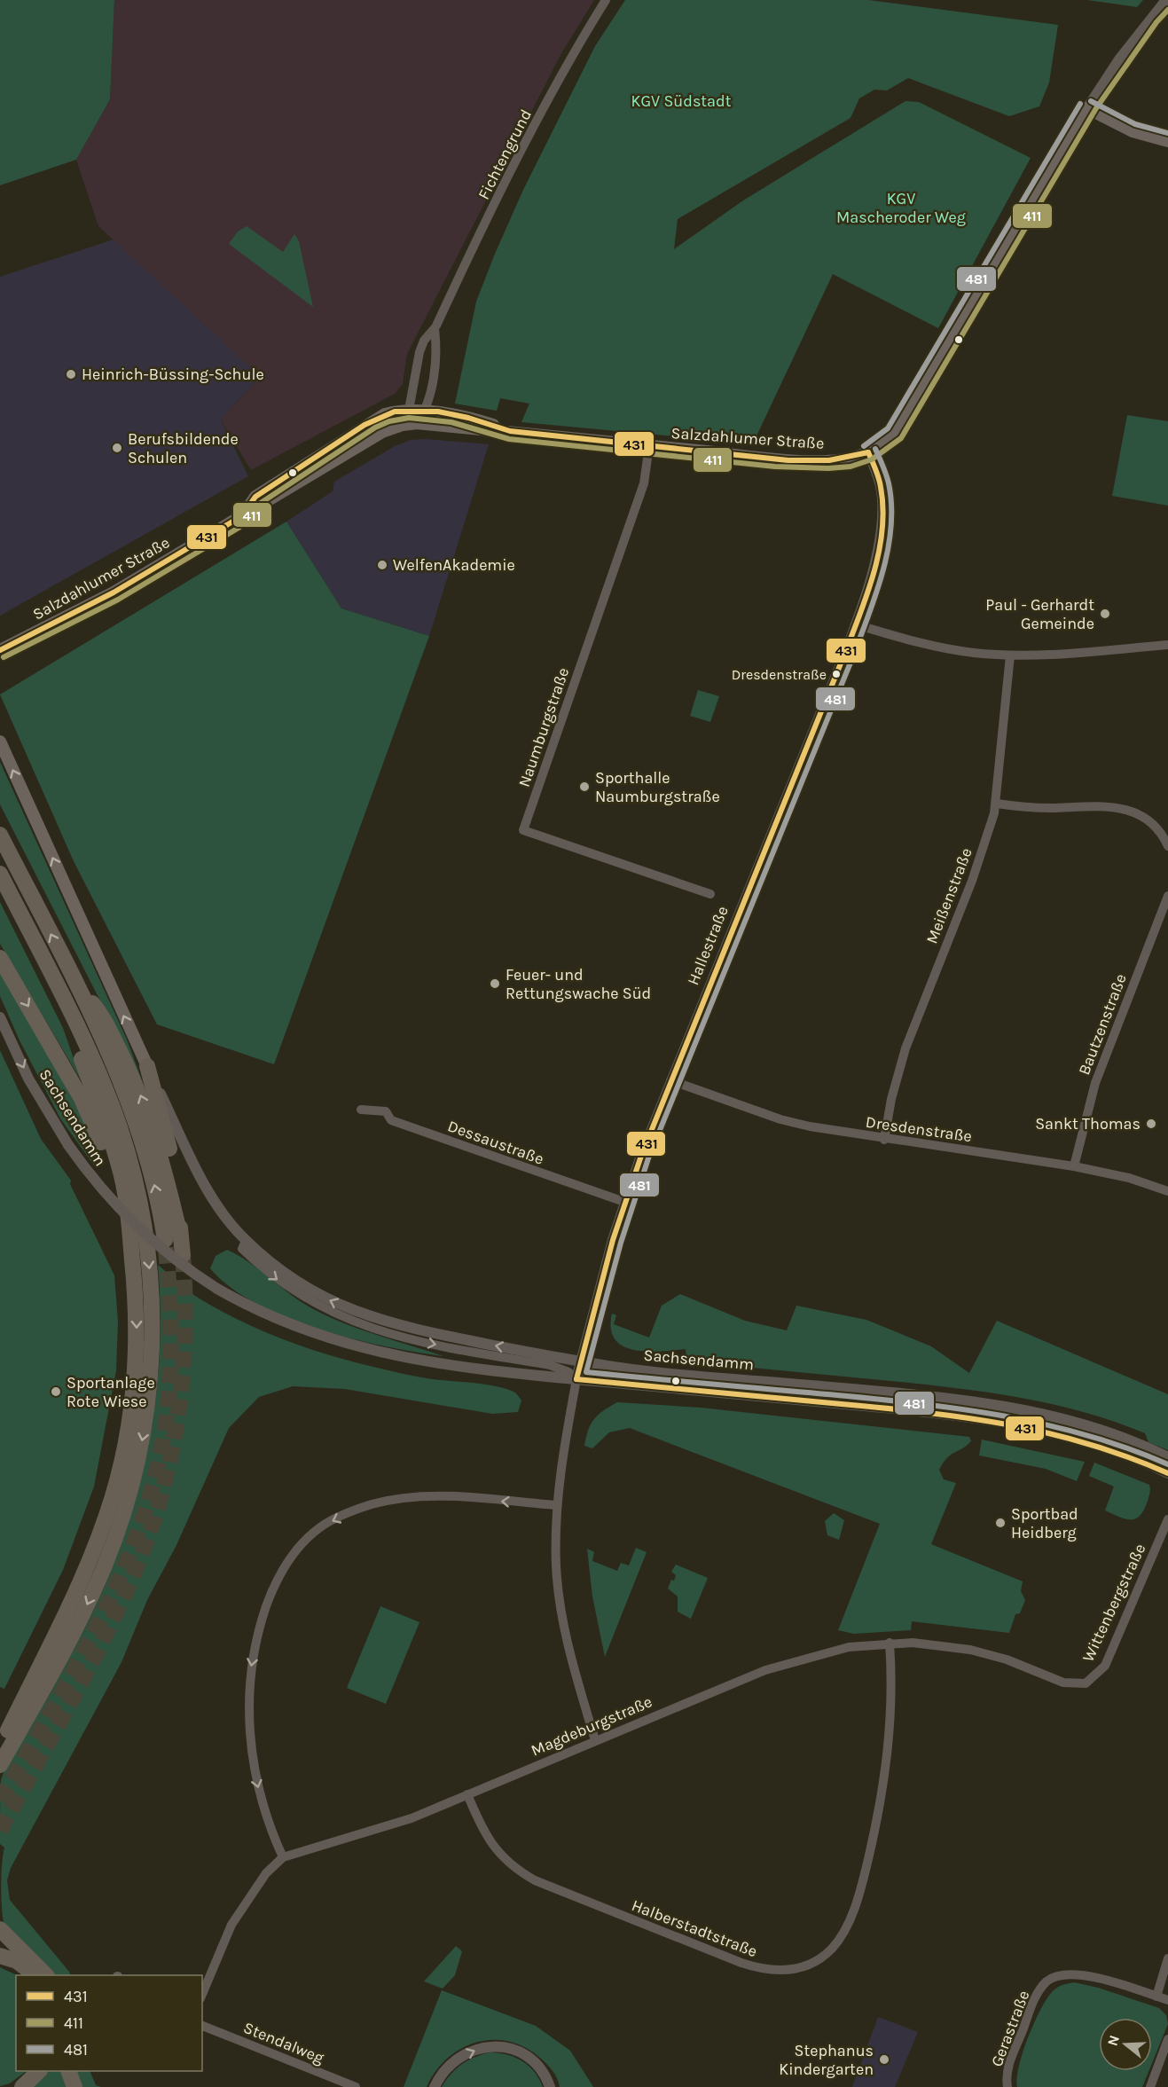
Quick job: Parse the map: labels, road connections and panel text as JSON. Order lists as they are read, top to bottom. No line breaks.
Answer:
{"streets":{"main road":["Salzdahlumer Straße","Sachsendamm"],"street":["Fichtengrund","Naumburgstraße","Meißenstraße","Hallestraße","Bautzenstraße","Dresdenstraße","Dessaustraße","Wittenbergstraße","Magdeburgstraße","Halberstadtstraße","Gerastraße","Stendalweg"]},"crossings":[["Salzdahlumer Straße","Naumburgstraße"],["Salzdahlumer Straße","Hallestraße"],["Meißenstraße","Dresdenstraße"],["Hallestraße","Sachsendamm"],["Hallestraße","Dresdenstraße"],["Hallestraße","Dessaustraße"],["Hallestraße","Magdeburgstraße"],["Bautzenstraße","Dresdenstraße"],["Wittenbergstraße","Magdeburgstraße"],["Magdeburgstraße","Halberstadtstraße"]],"parks":["KGV Südstadt","KGV Mascheroder Weg"],"places":["Heinrich-Büssing-Schule","Berufsbildende Schulen","WelfenAkademie","Paul - Gerhardt Gemeinde","Dresdenstraße","Sporthalle Naumburgstraße","Feuer- und Rettungswache Süd","Sankt Thomas","Sportanlage Rote Wiese","Sportbad Heidberg","Stephanus Kindergarten"],"lines":["transit line 411","transit line 481","transit line 431"],"legend":["431","411","481"],"north":"left"}
